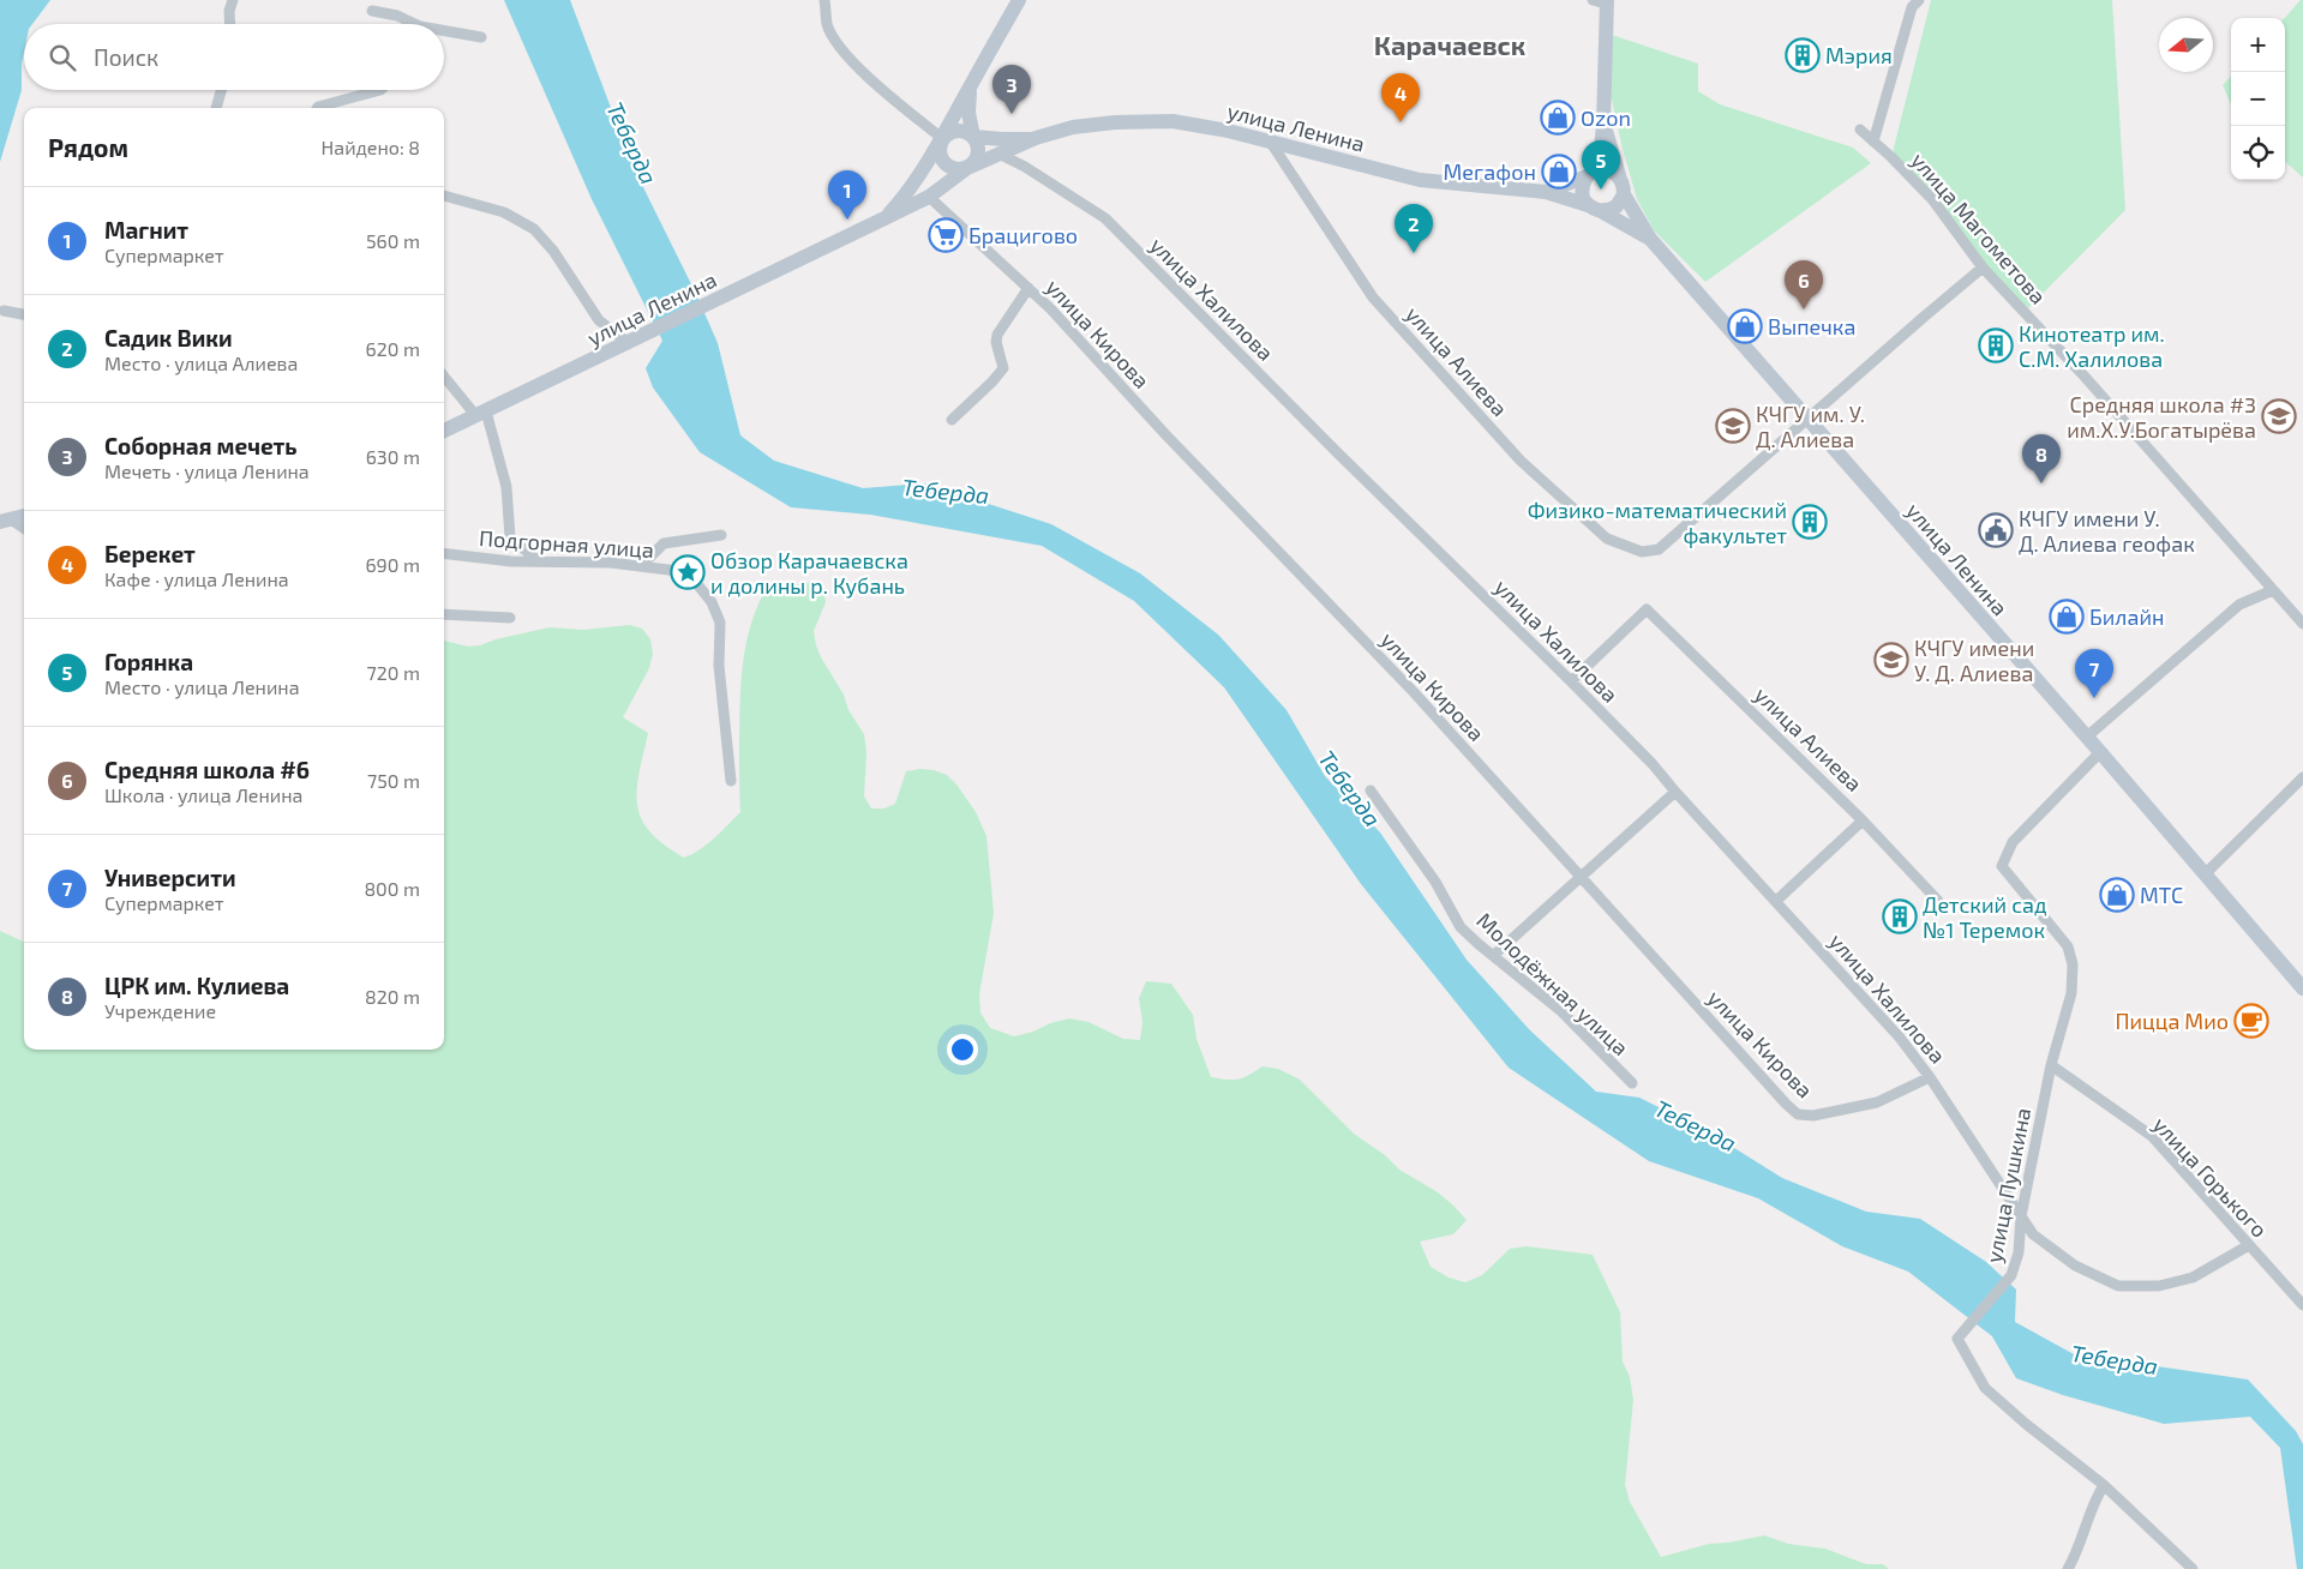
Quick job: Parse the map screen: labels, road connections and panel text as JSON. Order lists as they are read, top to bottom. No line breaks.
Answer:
{"streets":{"main road":["улица Ленина"],"street":["улица Магометова","улица Халилова","улица Кирова","улица Алиева","Подгорная улица","Молодёжная улица","улица Горького","улица Пушкина"]},"crossings":[["улица Ленина","улица Халилова"],["улица Ленина","улица Кирова"],["улица Ленина","улица Алиева"],["улица Ленина","улица Пушкина"],["улица Халилова","улица Кирова"],["улица Халилова","улица Алиева"],["улица Халилова","улица Горького"],["улица Халилова","улица Пушкина"],["улица Горького","улица Пушкина"]],"districts":["Карачаевск"],"water":["Теберда"],"places":{"building":["Мэрия","Кинотеатр им. С.М. Халилова","Физико-математический факультет","Детский сад №1 Теремок"],"shop":["Ozon","Мегафон","Выпечка","Билайн","МТС"],"supermarket":["Брацигово"],"school or university":["Средняя школа #3 им.Х.У.Богатырёва","КЧГУ им. У. Д. Алиева","КЧГУ имени У. Д. Алиева"],"public building":["КЧГУ имени У. Д. Алиева геофак"],"place":["Обзор Карачаевска и долины р. Кубань"],"cafe":["Пицца Мио"]},"north":"left","page":{"map_buttons":["+","−"],"search":"Поиск","pins":["3","4","5","1","2","6","8","7"],"heading":["Рядом","Найдено: 8"],"list":[{"mark":"1","name":"Магнит","note":"Супермаркет","value":"560 m"},{"mark":"2","name":"Садик Вики","note":"Место · улица Алиева","value":"620 m"},{"mark":"3","name":"Соборная мечеть","note":"Мечеть · улица Ленина","value":"630 m"},{"mark":"4","name":"Берекет","note":"Кафе · улица Ленина","value":"690 m"},{"mark":"5","name":"Горянка","note":"Место · улица Ленина","value":"720 m"},{"mark":"6","name":"Средняя школа #6","note":"Школа · улица Ленина","value":"750 m"},{"mark":"7","name":"Университи","note":"Супермаркет","value":"800 m"},{"mark":"8","name":"ЦРК им. Кулиева","note":"Учреждение","value":"820 m"}]}}
